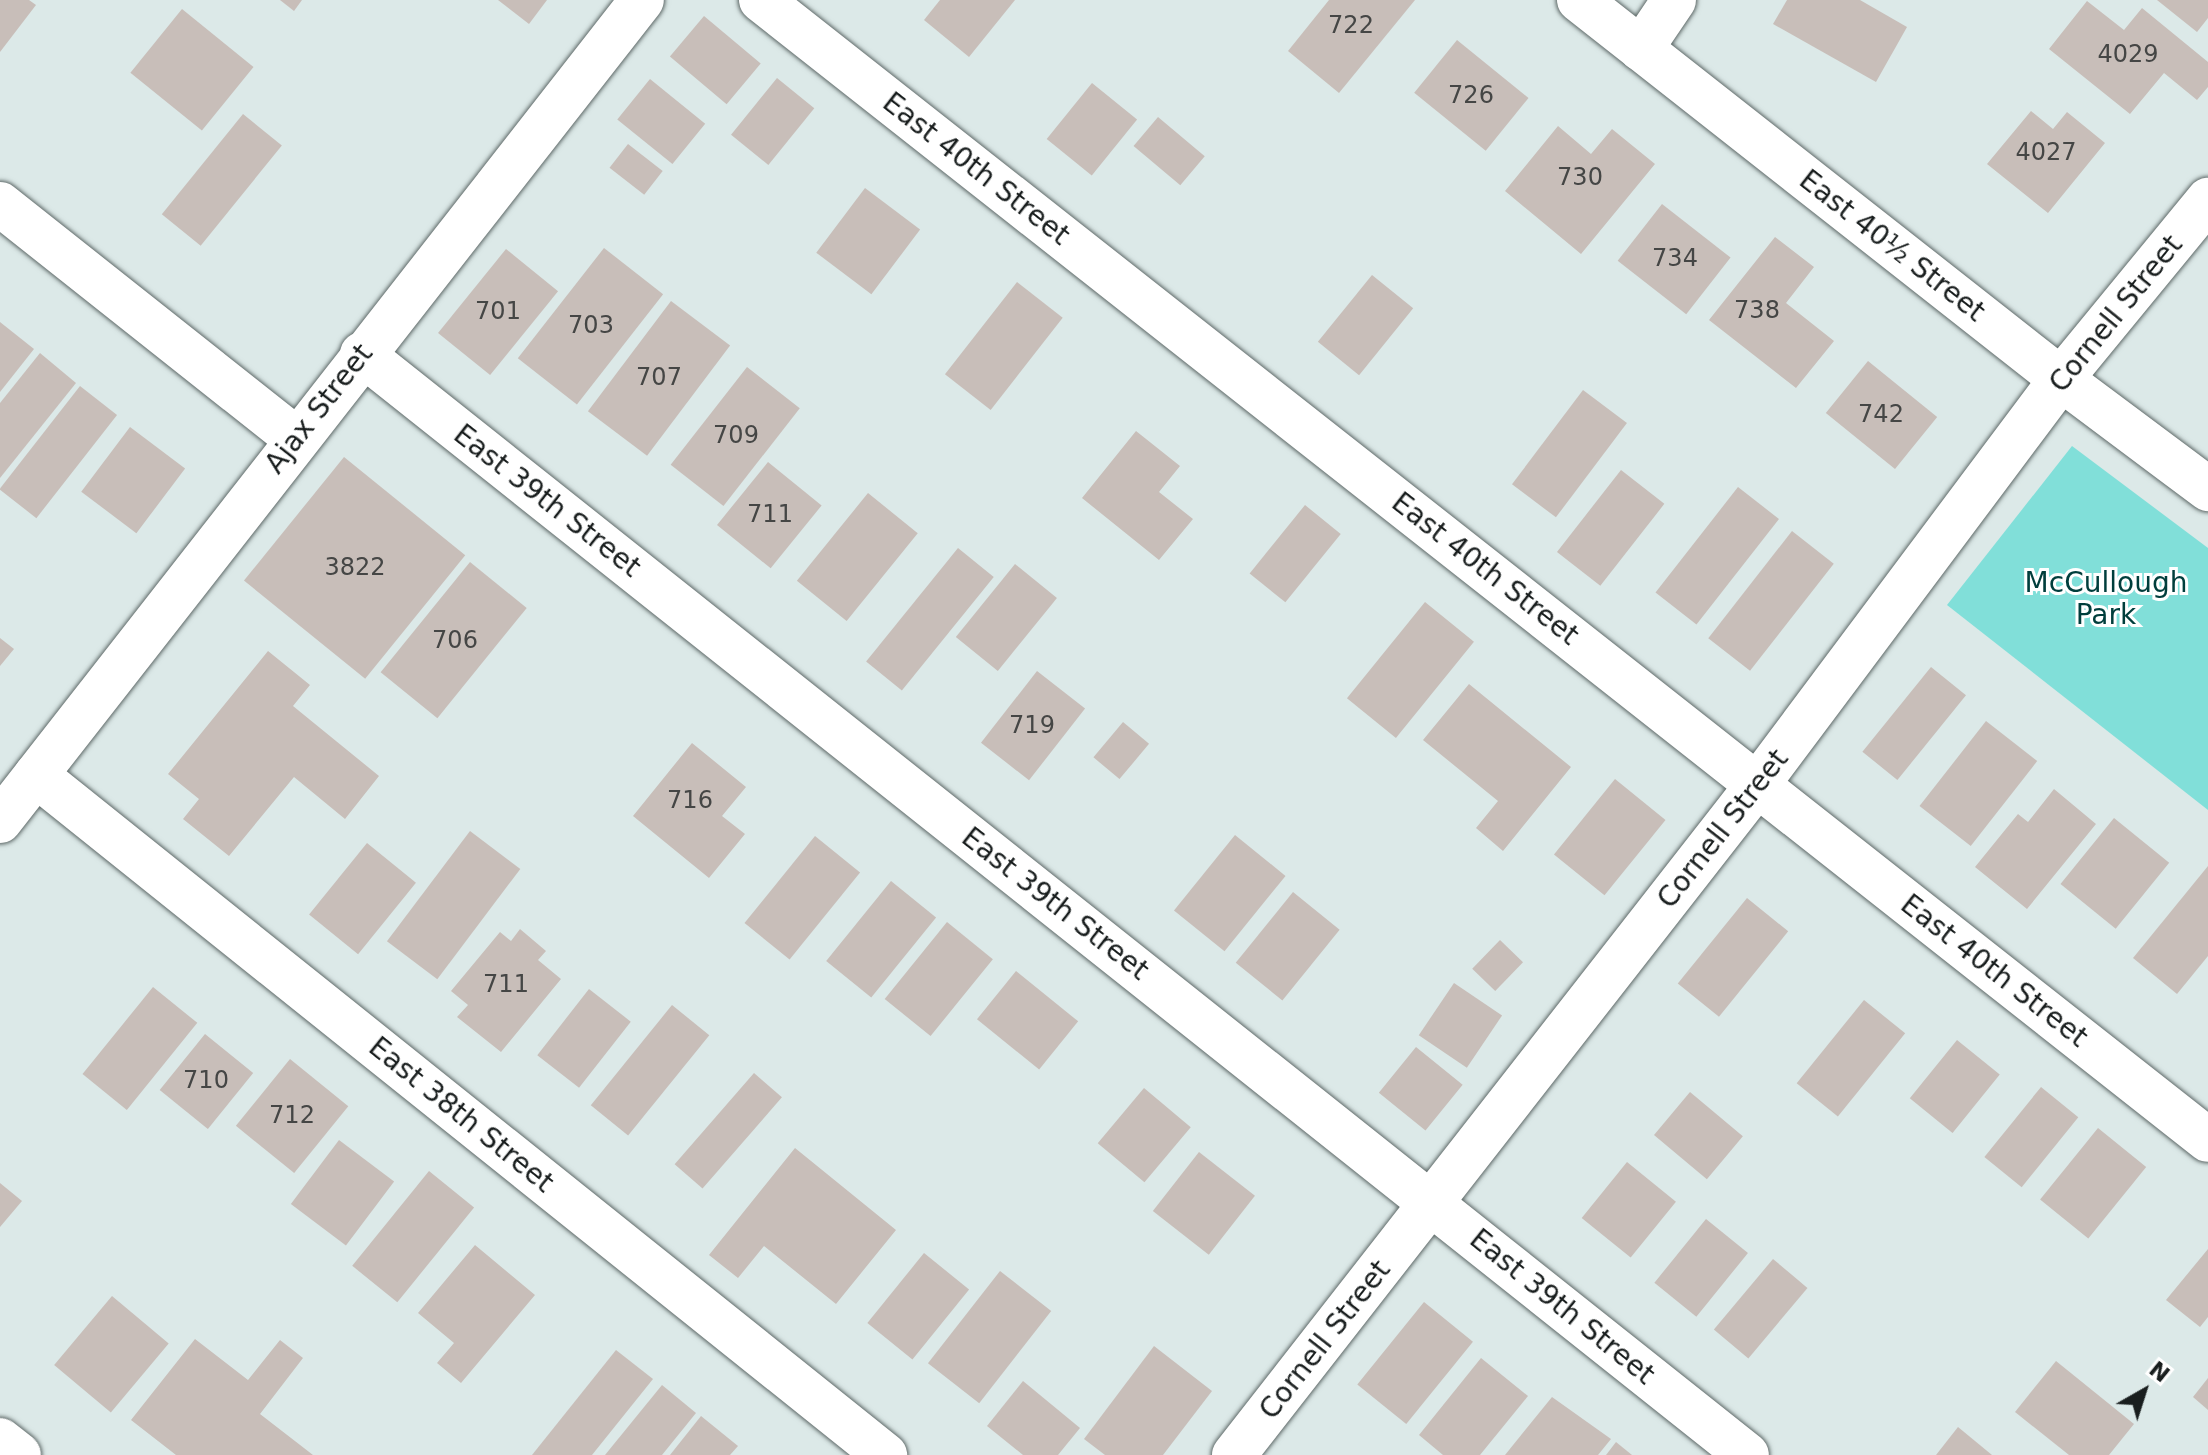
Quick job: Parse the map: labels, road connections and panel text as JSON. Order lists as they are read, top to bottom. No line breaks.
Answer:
{"streets":{"street":["East 40th Street","East 40½ Street","Cornell Street","Ajax Street","East 39th Street","East 38th Street"]},"crossings":[["East 40th Street","Cornell Street"],["East 40½ Street","Cornell Street"],["Cornell Street","East 39th Street"],["Ajax Street","East 39th Street"],["Ajax Street","East 38th Street"]],"parks":["McCullough Park"],"house_numbers":["722","4029","726","4027","730","734","738","701","703","707","742","709","711","3822","706","719","716","711","710","712"],"north":"top right"}
